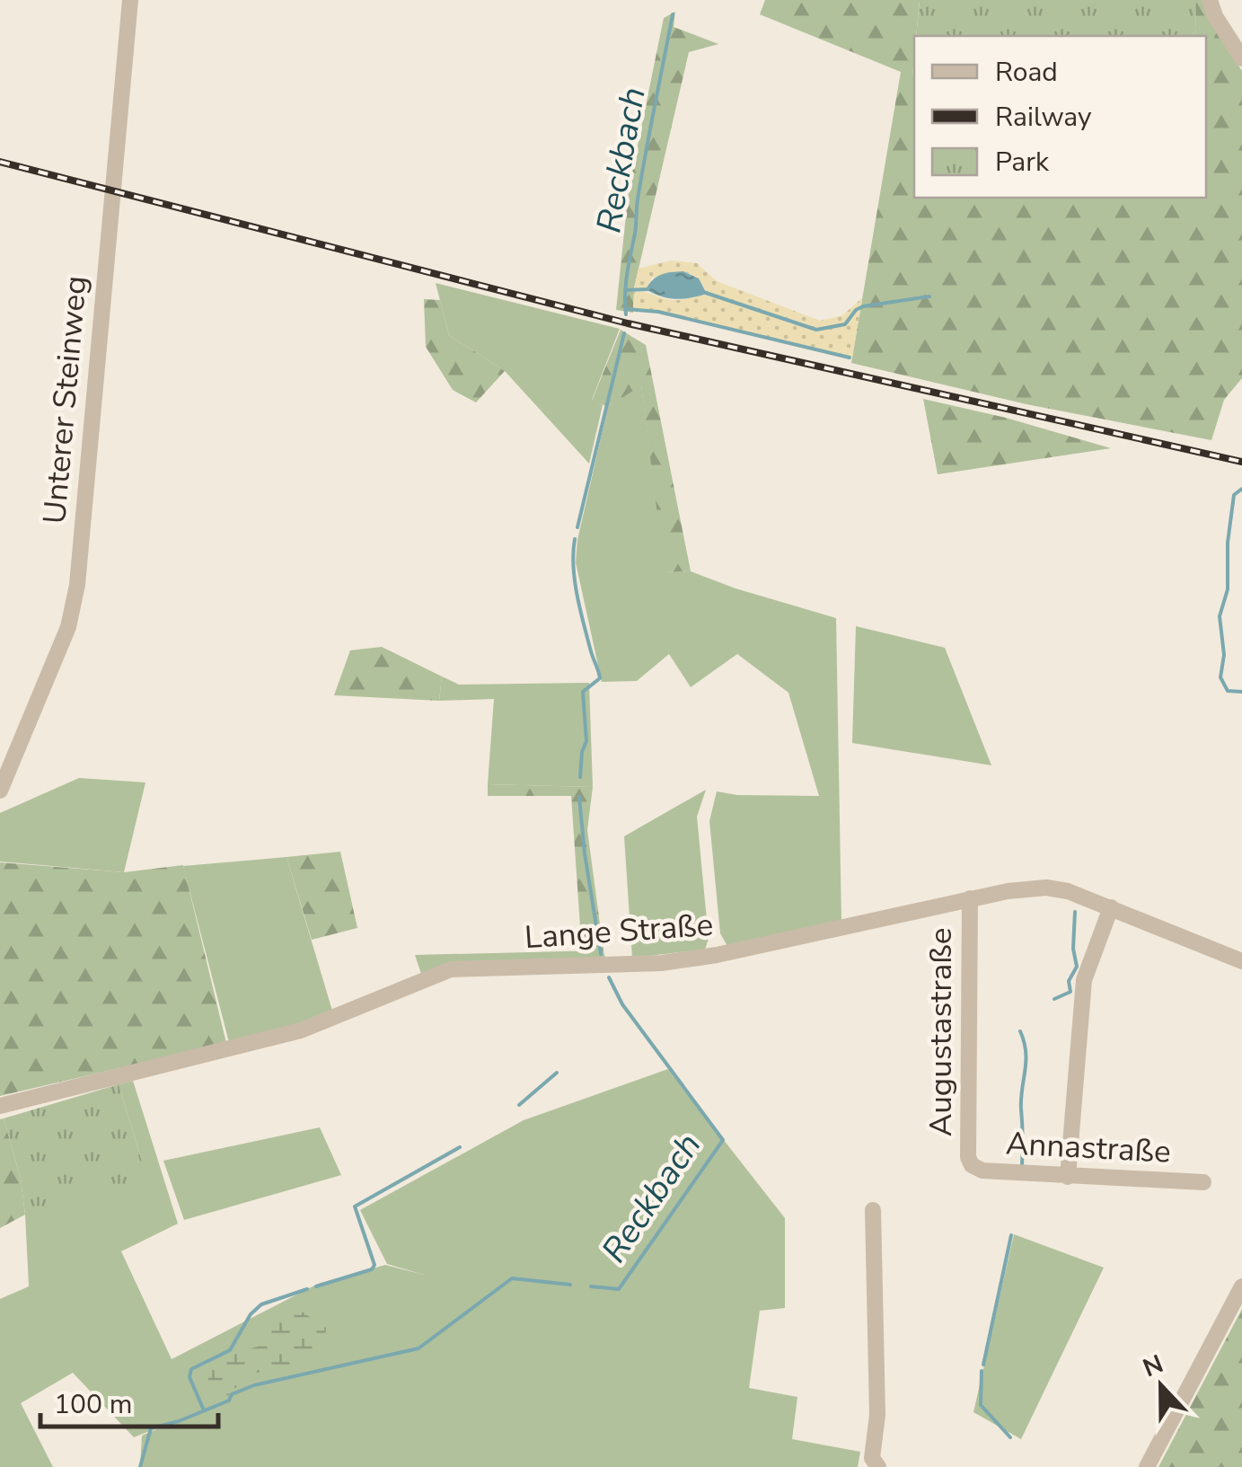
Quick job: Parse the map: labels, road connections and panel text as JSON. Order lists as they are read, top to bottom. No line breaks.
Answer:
{"streets":{"street":["Unterer Steinweg","Lange Straße","Augustastraße","Annastraße"]},"crossings":[["Lange Straße","Augustastraße"],["Augustastraße","Annastraße"]],"water":["Reckbach"],"legend":["Road","Railway","Park"],"scale_bar":"100 m","north":"top"}
